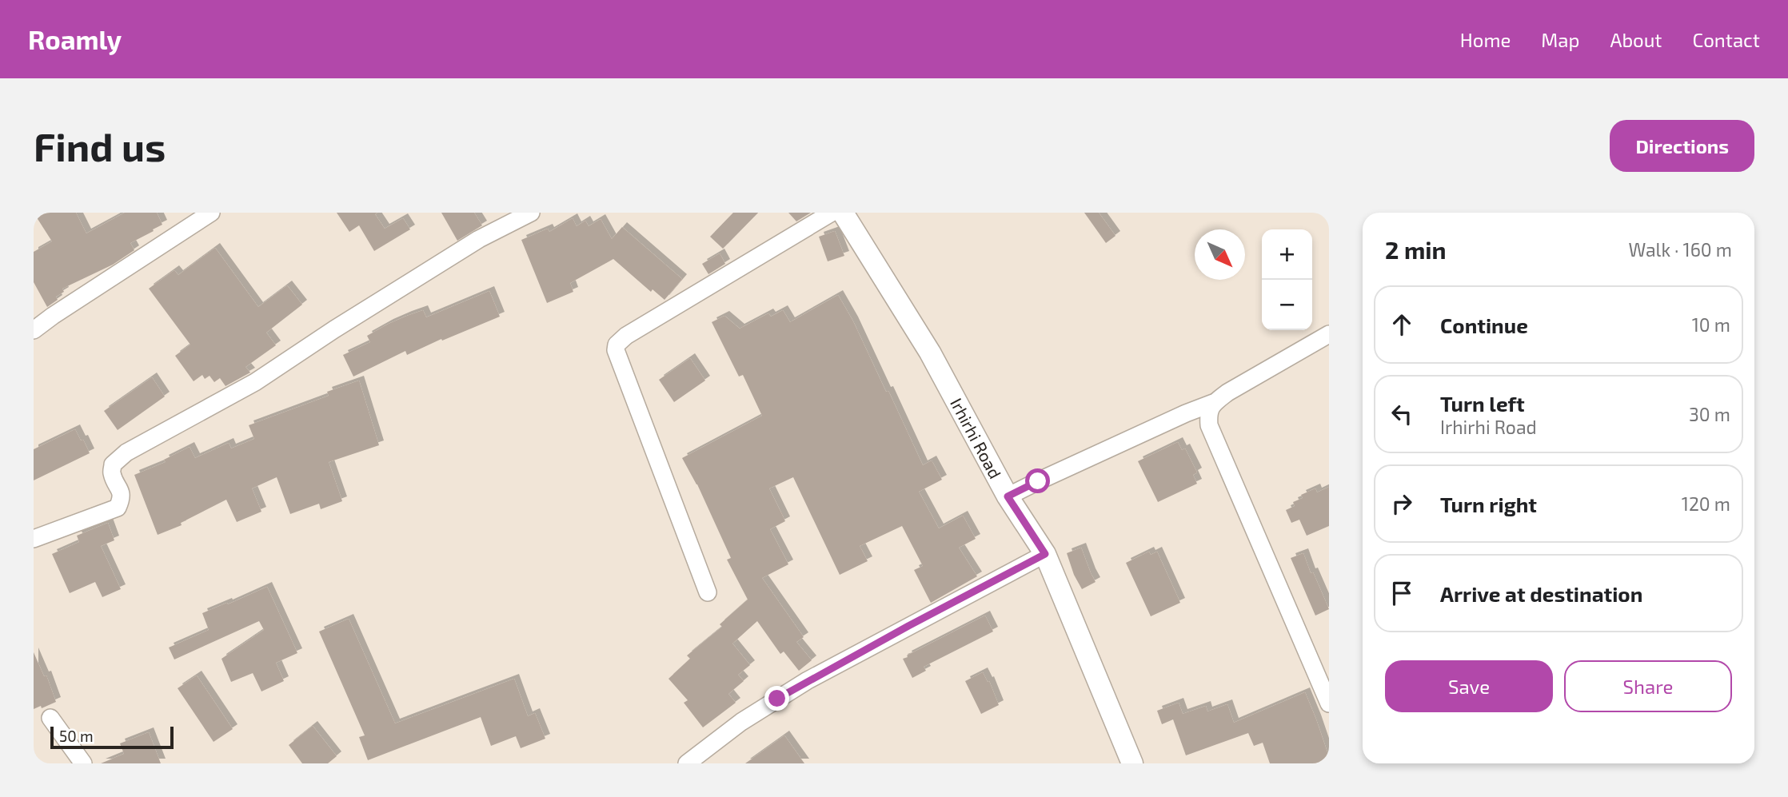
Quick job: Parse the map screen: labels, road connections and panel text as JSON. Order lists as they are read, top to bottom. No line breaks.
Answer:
{"streets":{"street":["Irhirhi Road"]},"scale_bar":"50 m","north":"bottom right","page":{"header":"Roamly","nav":["Home","Map","About","Contact"],"buttons":["Directions",["Save","Share"]],"title":"Find us","heading":["2 min","Walk · 160 m"],"map_buttons":["+","−"],"list":[["Continue","10 m"],["Turn left","Irhirhi Road","30 m"],["Turn right","120 m"],"Arrive at destination"],"scale":"50 m"}}
